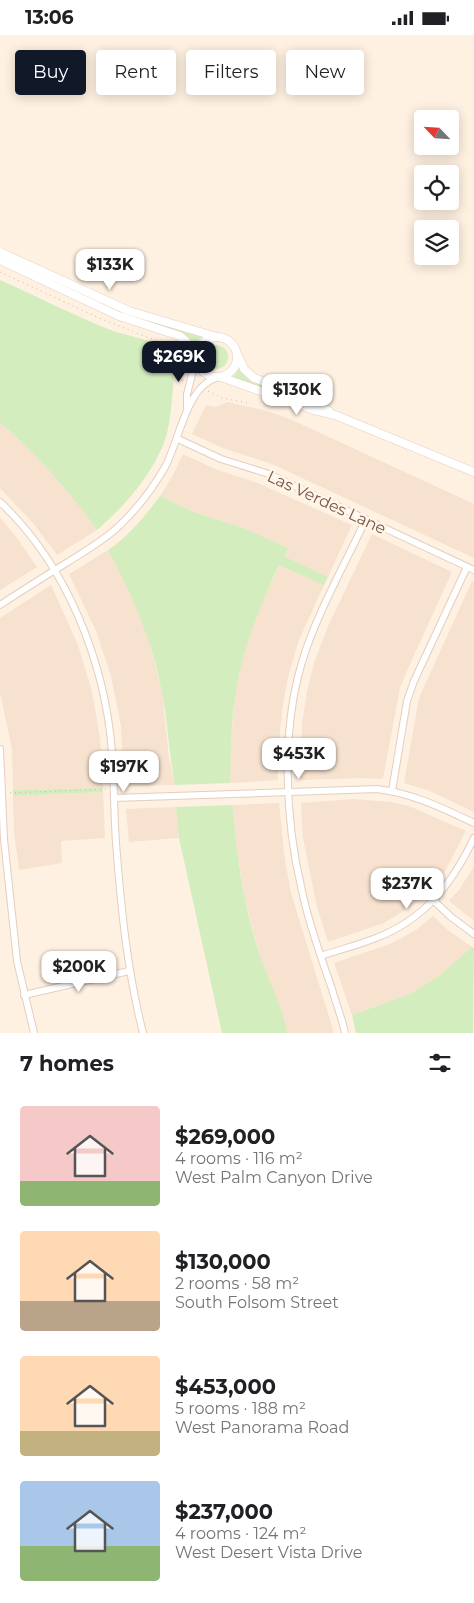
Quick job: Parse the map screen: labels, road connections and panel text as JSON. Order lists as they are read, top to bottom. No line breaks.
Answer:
{"streets":{"street":["Las Verdes Lane"]},"north":"top left","page":{"status":"13:06","chip":["Buy","Rent","Filters","New"],"price":["$133K","$269K","$130K","$453K","$197K","$237K","$200K"],"heading":"7 homes","list":[{"name":"$269,000","note":"4 rooms · 116 m² · West Palm Canyon Drive"},{"name":"$130,000","note":"2 rooms · 58 m² · South Folsom Street"},{"name":"$453,000","note":"5 rooms · 188 m² · West Panorama Road"},{"name":"$237,000","note":"4 rooms · 124 m² · West Desert Vista Drive"}]}}
